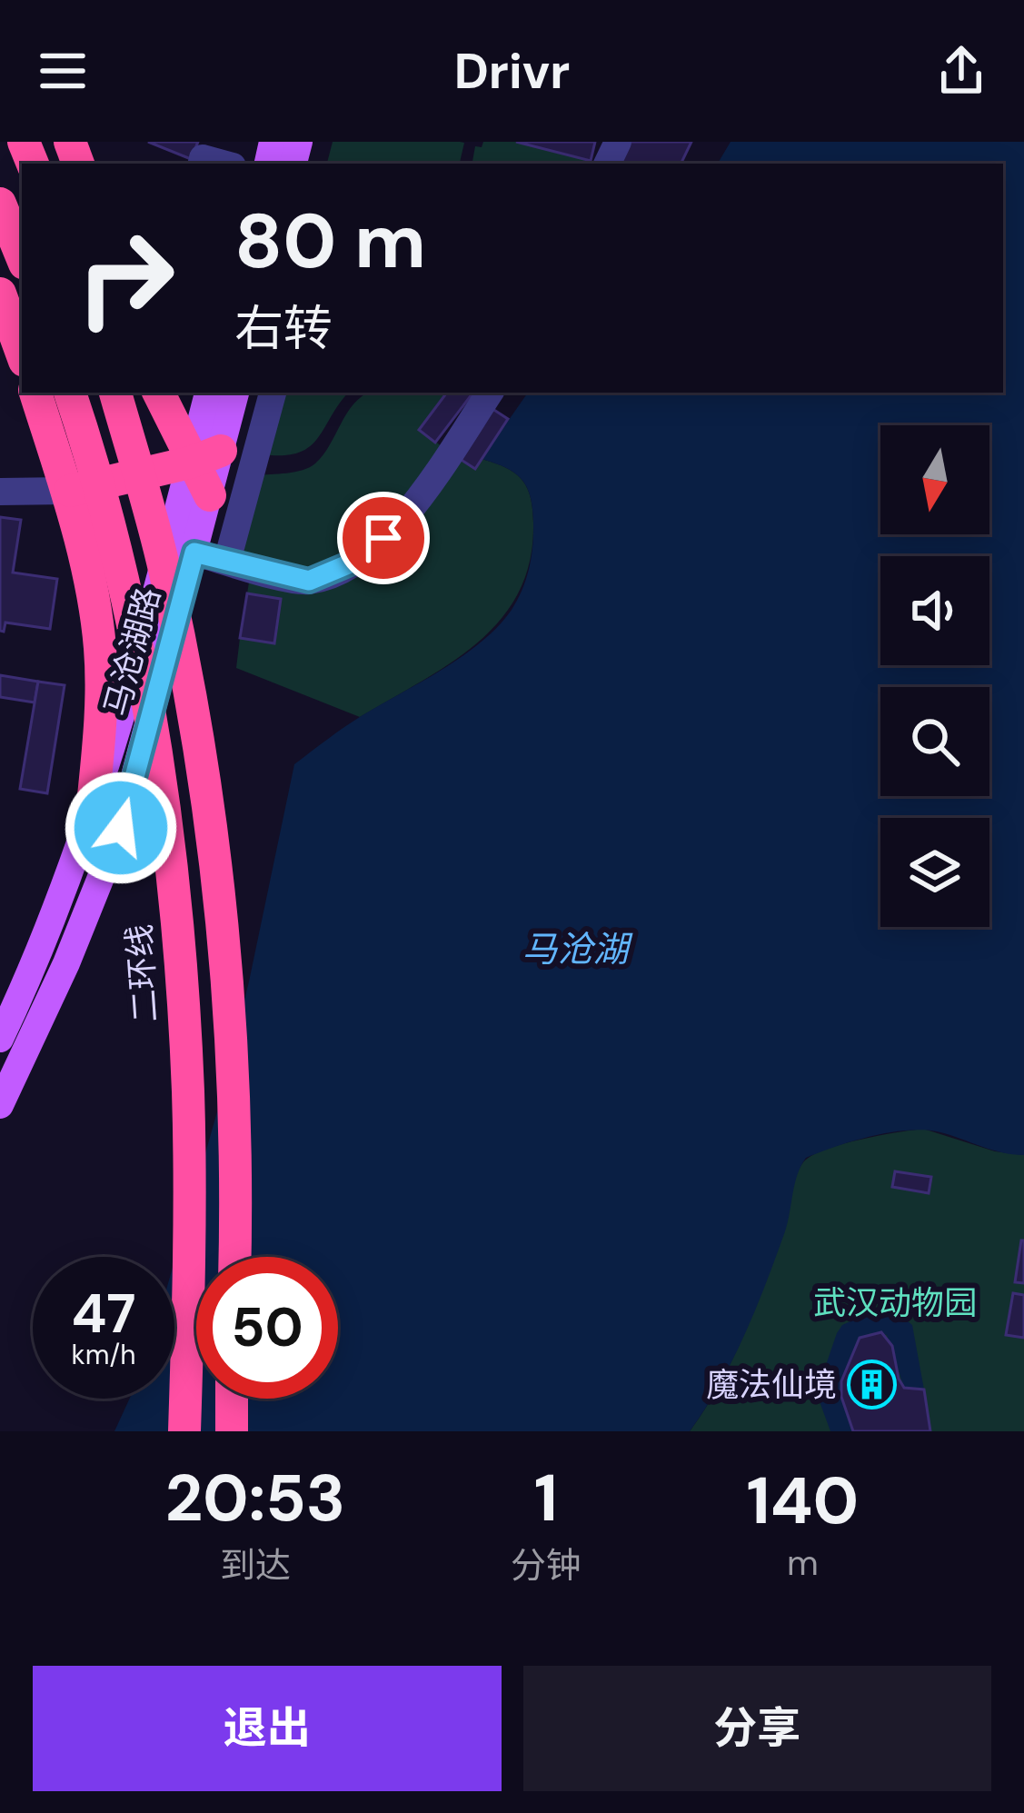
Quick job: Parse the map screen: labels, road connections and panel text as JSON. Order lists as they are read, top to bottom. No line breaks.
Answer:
{"streets":{"highway":["二环线"],"main road":["马沧湖路"]},"water":["马沧湖"],"parks":["武汉动物园"],"places":{"building":["魔法仙境"]},"north":"bottom","page":{"header":"Drivr","turn":["80 m","右转"],"speed":"47 km/h","limit":"50","eta":["20:53","到达","1","分钟","140","m"],"buttons":["退出","分享"]}}
